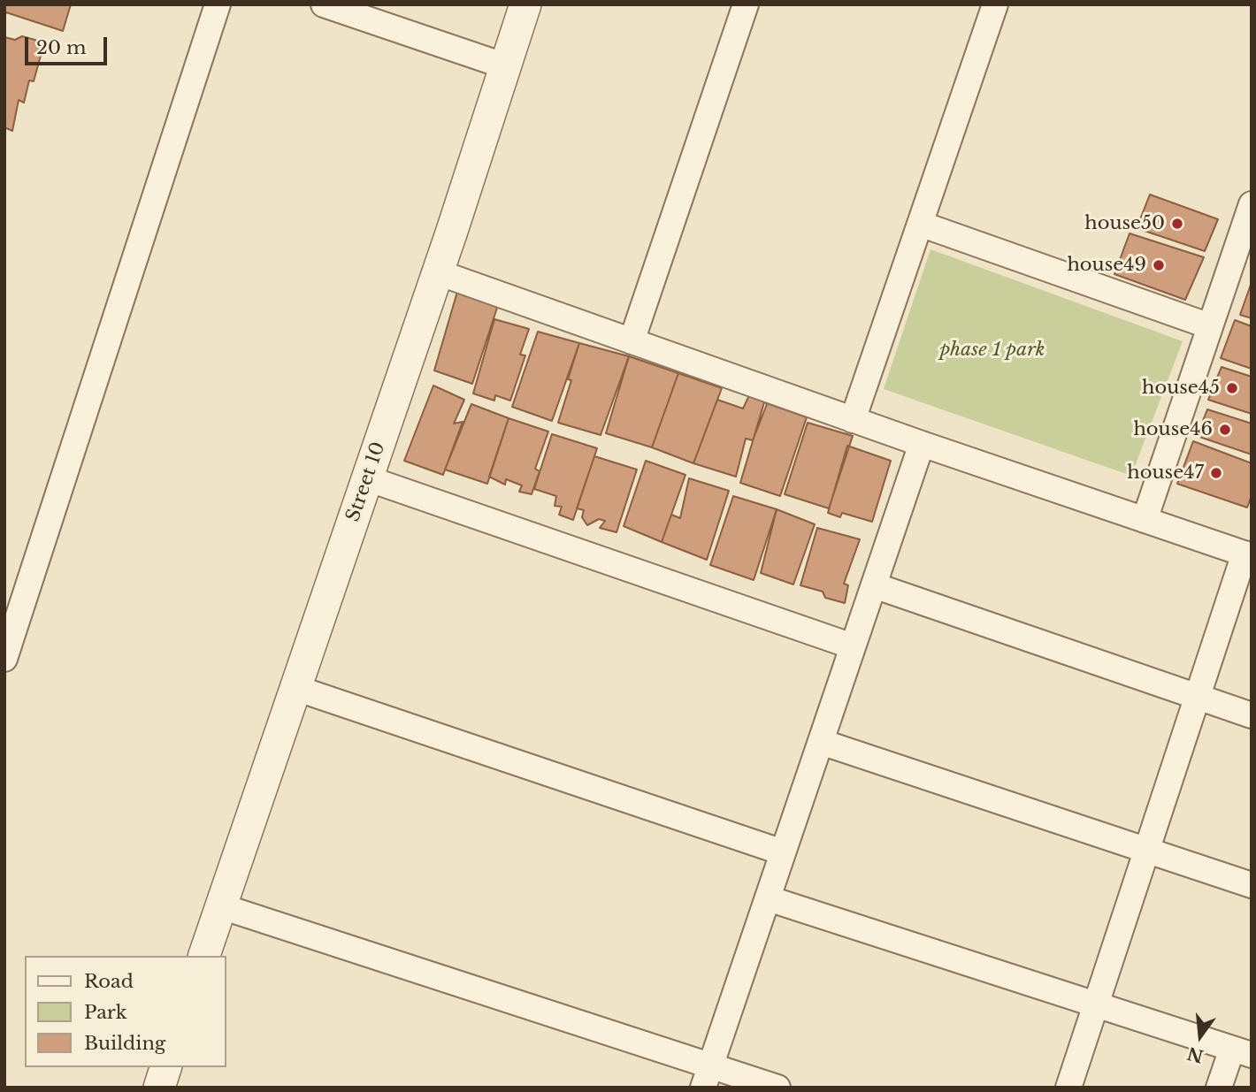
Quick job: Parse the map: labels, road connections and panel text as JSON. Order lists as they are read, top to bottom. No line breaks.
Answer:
{"streets":{"street":["Street 10"]},"parks":["phase 1 park"],"places":["house50","house49","house45","house46","house47"],"legend":["Road","Park","Building"],"scale_bar":"20 m","north":"bottom"}
